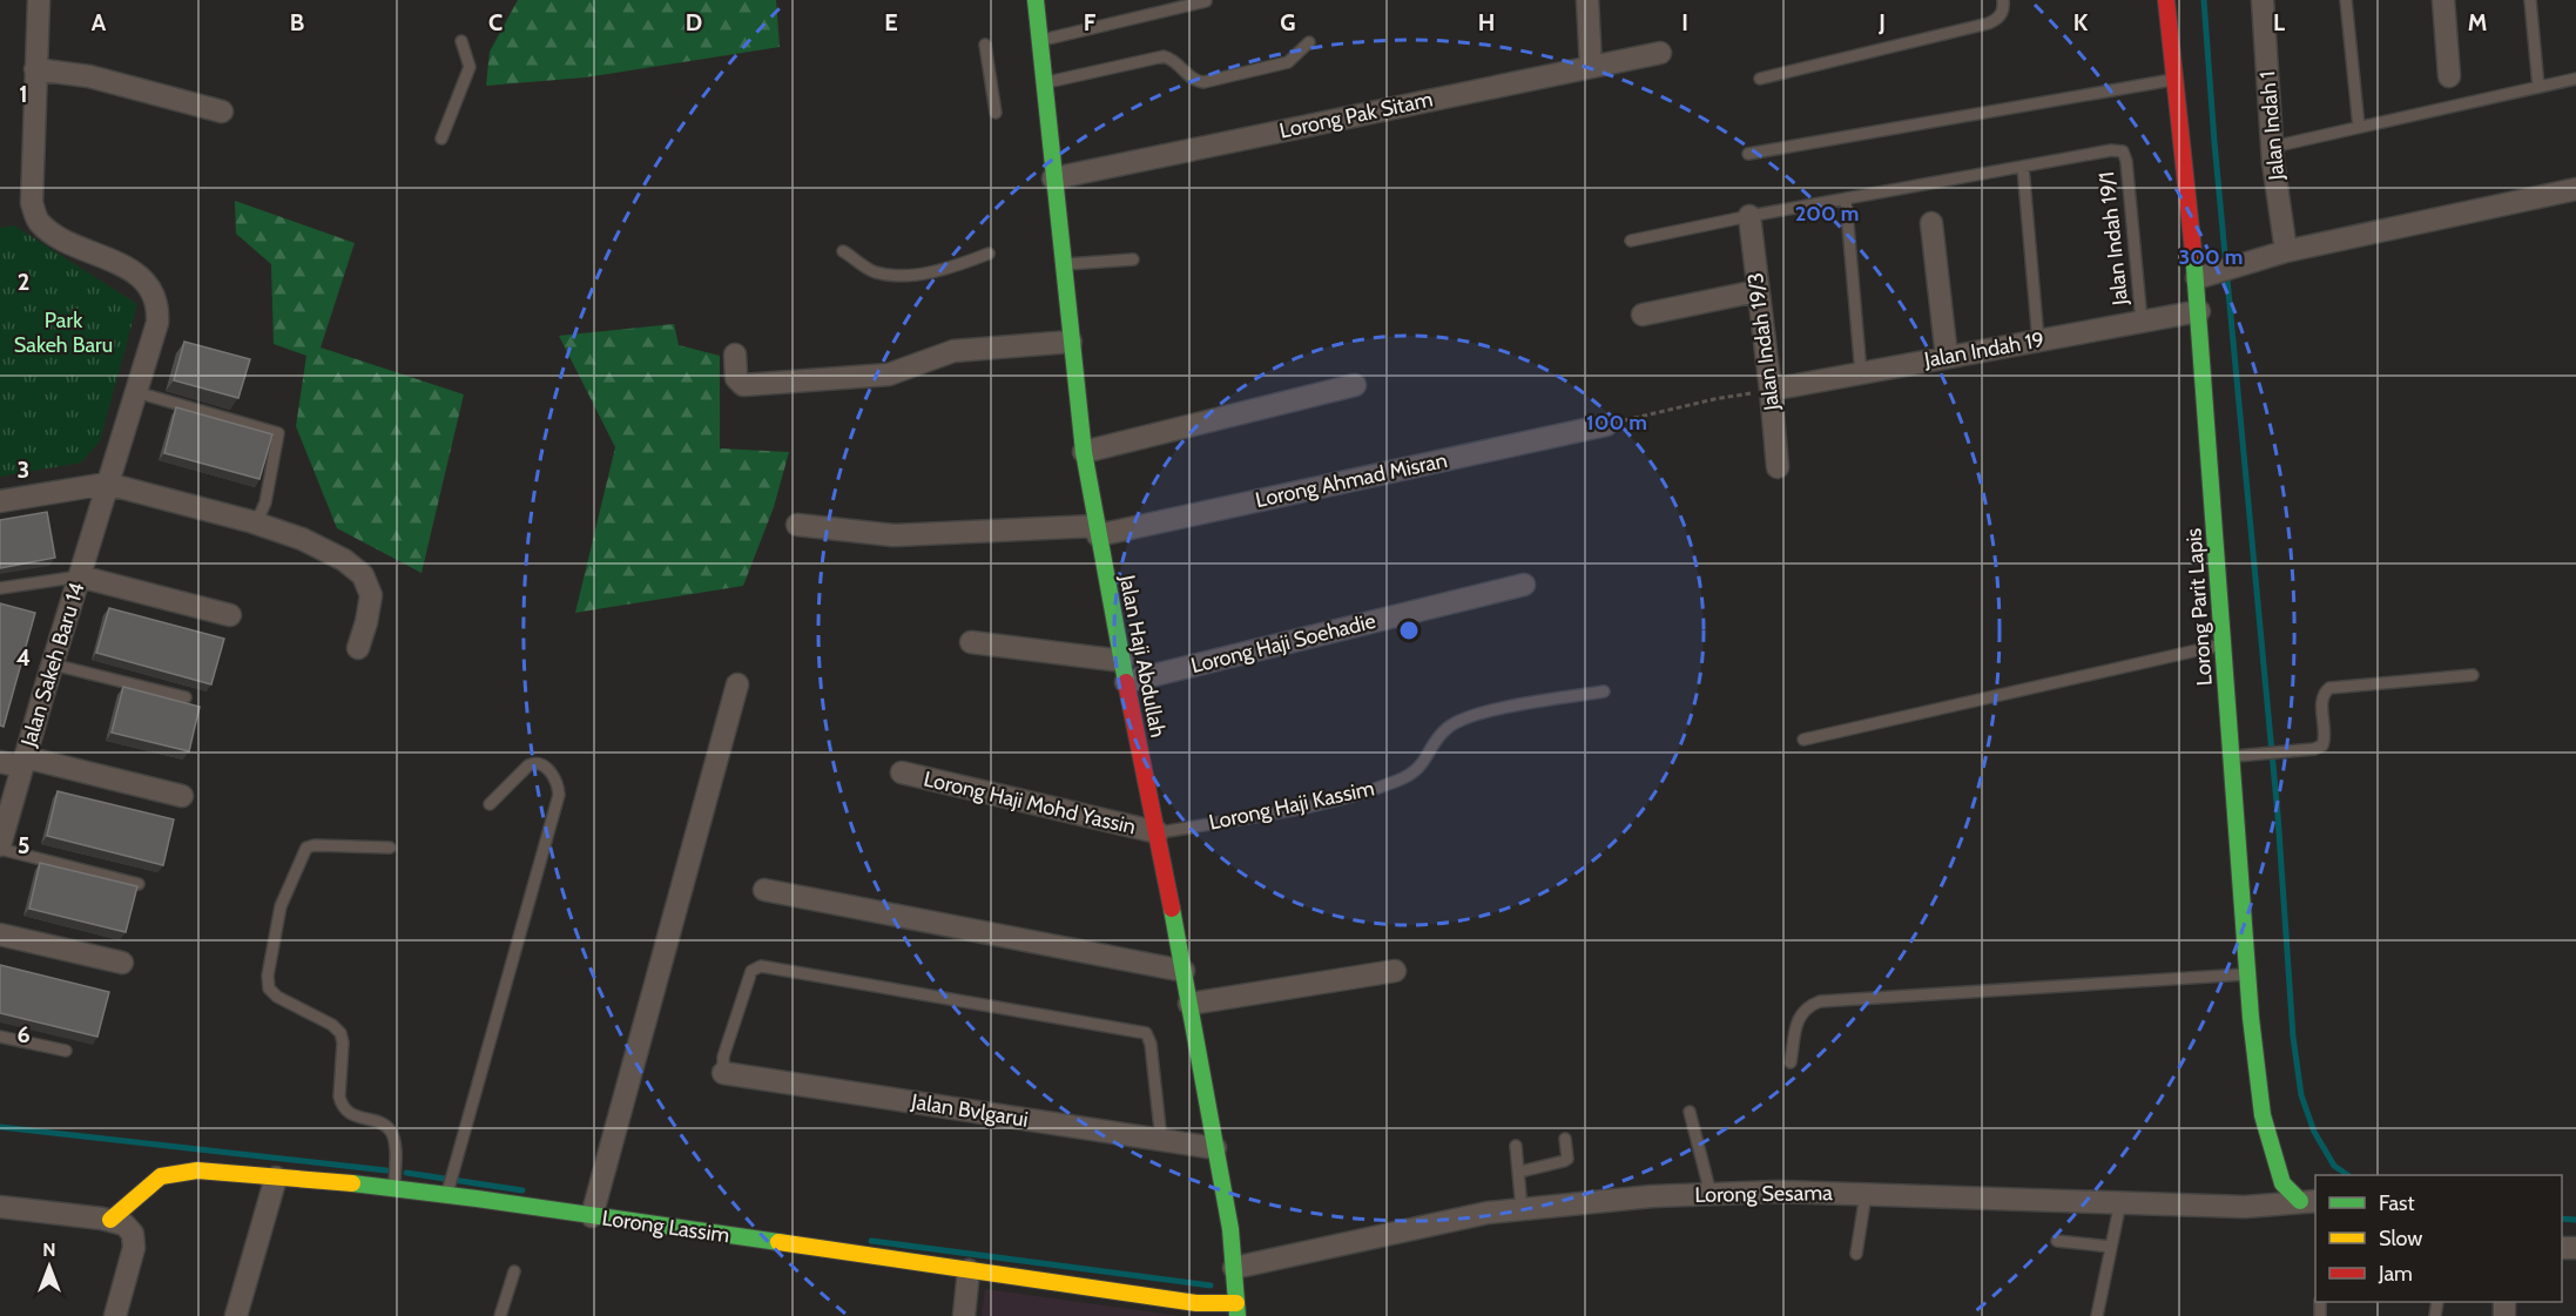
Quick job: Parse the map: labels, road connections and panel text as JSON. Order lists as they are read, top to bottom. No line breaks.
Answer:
{"streets":{"street":["Lorong Pak Sitam","Jalan Indah 1","Jalan Indah 19/3","Jalan Indah 19","Lorong Ahmad Misran","Lorong Parit Lapis","Lorong Haji Soehadie","Jalan Haji Abdullah","Jalan Sakeh Baru 14","Lorong Haji Mohd Yassin","Jalan Bvlgarui","Lorong Sesama","Lorong Lassim"],"lane":["Jalan Indah 19/1","Lorong Haji Kassim"]},"crossings":[["Lorong Pak Sitam","Jalan Haji Abdullah"],["Jalan Indah 19/1","Jalan Indah 19"],["Jalan Indah 19/3","Jalan Indah 19"],["Jalan Indah 19","Lorong Parit Lapis"],["Lorong Ahmad Misran","Jalan Haji Abdullah"],["Lorong Parit Lapis","Lorong Sesama"],["Lorong Haji Soehadie","Jalan Haji Abdullah"],["Jalan Haji Abdullah","Lorong Haji Mohd Yassin"],["Jalan Haji Abdullah","Lorong Haji Kassim"],["Jalan Haji Abdullah","Jalan Bvlgarui"],["Jalan Haji Abdullah","Lorong Sesama"],["Jalan Haji Abdullah","Lorong Lassim"],["Lorong Haji Mohd Yassin","Lorong Haji Kassim"]],"parks":["Park Sakeh Baru"],"legend":["Fast","Slow","Jam"],"north":"top","grid":{"columns":["A","B","C","D","E","F","G","H","I","J","K","L","M"],"rows":["1","2","3","4","5","6"]},"rings":["200 m","300 m","100 m"]}
